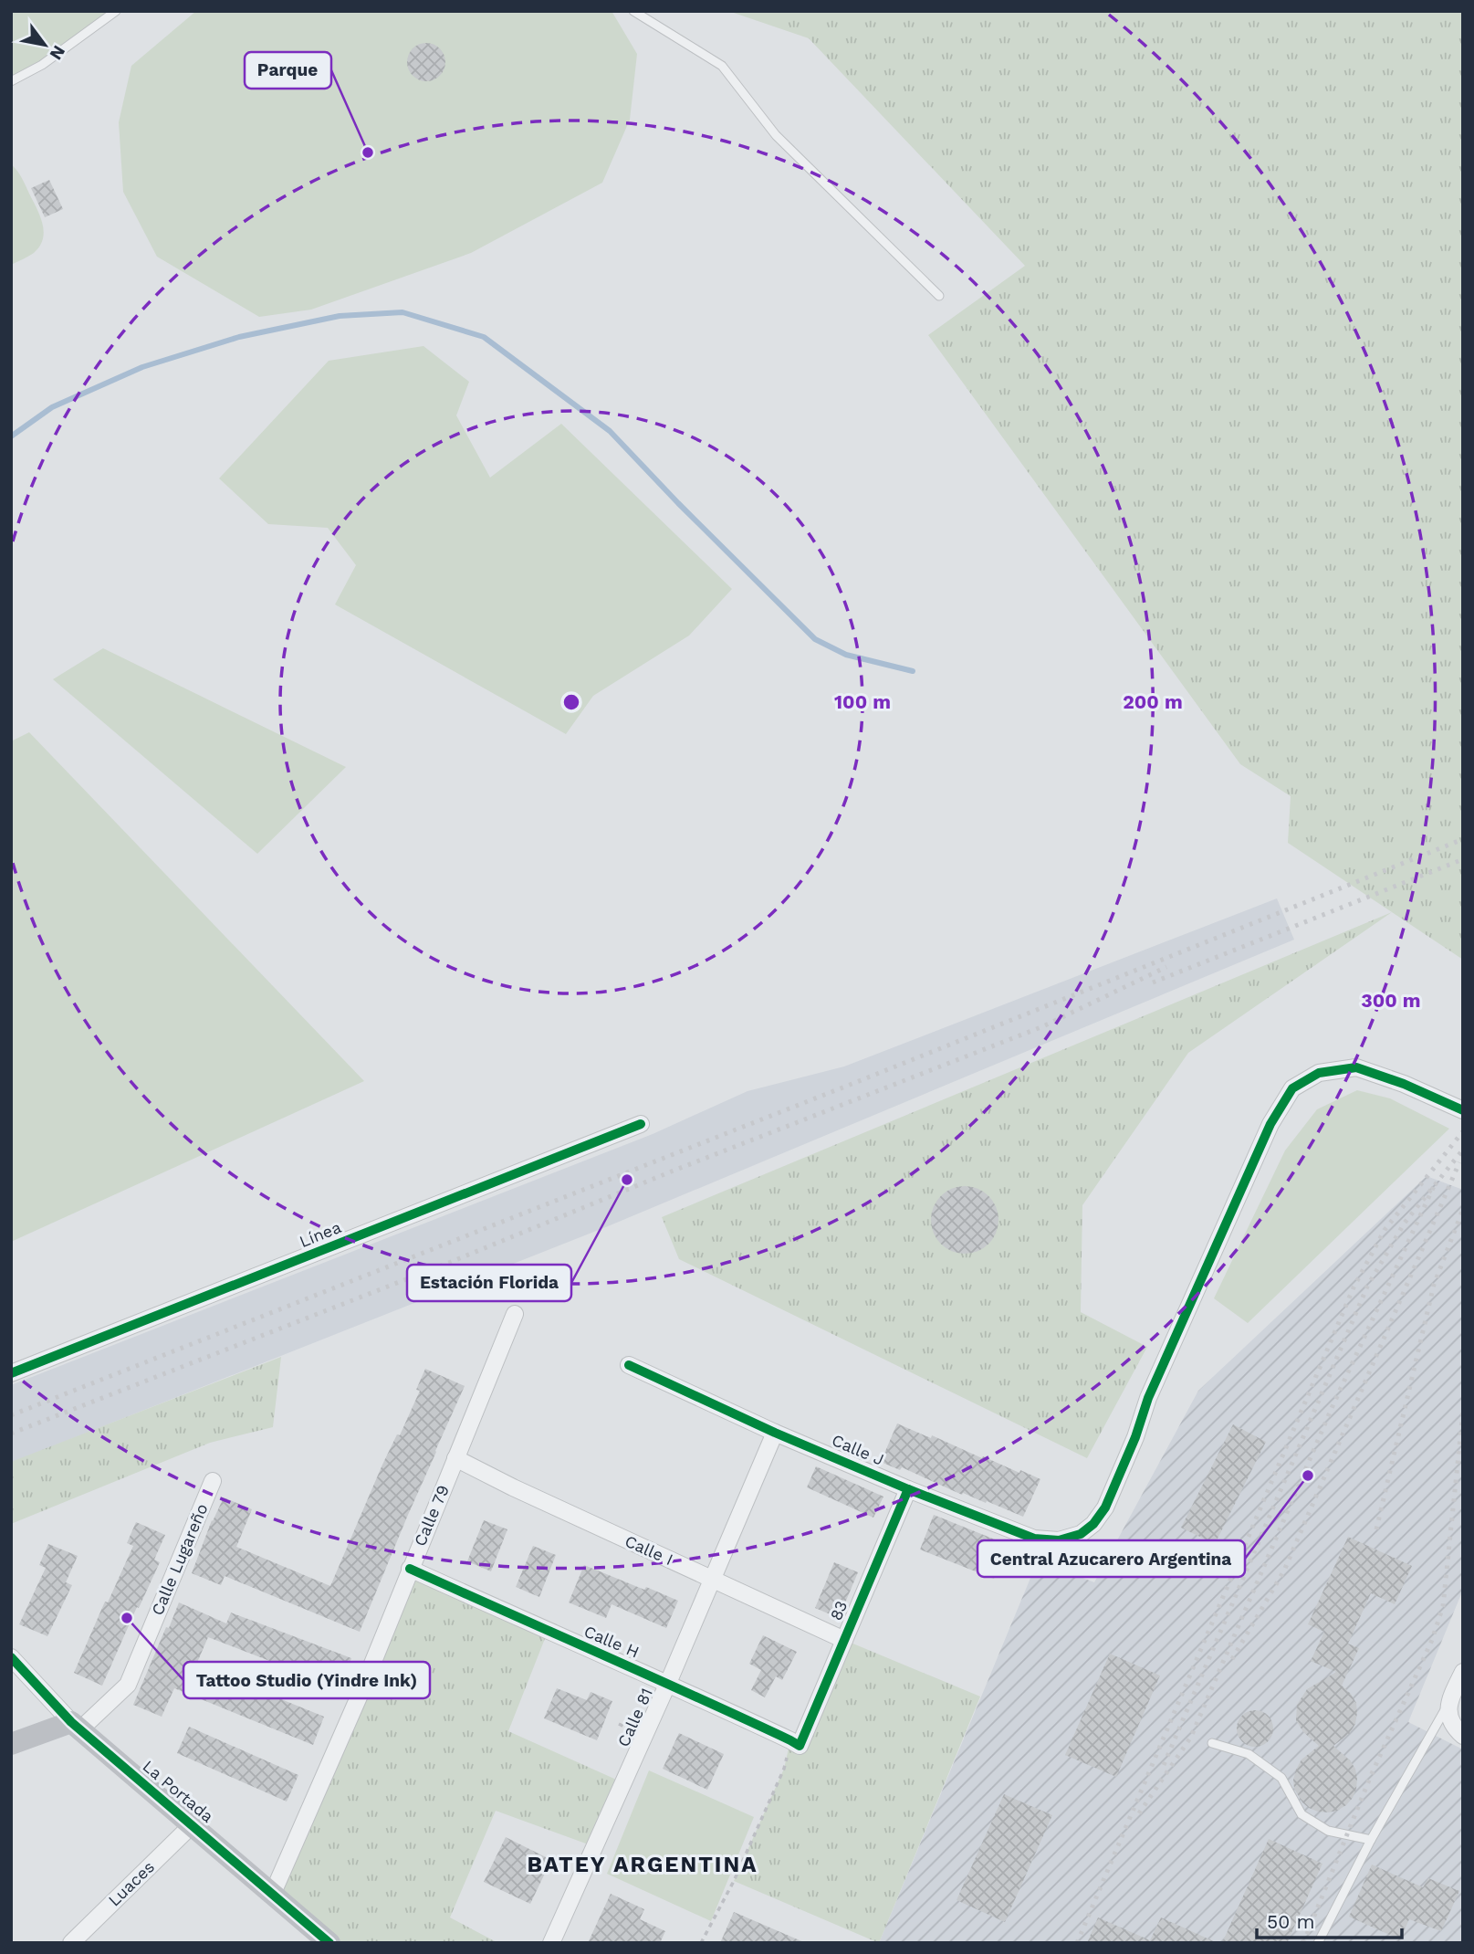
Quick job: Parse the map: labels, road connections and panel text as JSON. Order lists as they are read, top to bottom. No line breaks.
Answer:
{"streets":{"street":["Línea","Calle J","Calle 79","Calle I","Calle Lugareño","83","Calle H","Calle 81","La Portada","Luaces"]},"crossings":[["Calle J","83"],["Calle J","Calle 81"],["Calle 79","Calle I"],["Calle 79","Calle H"],["Calle 79","La Portada"],["Calle I","83"],["Calle I","Calle 81"],["Calle Lugareño","La Portada"],["83","Calle H"],["Calle H","Calle 81"],["La Portada","Luaces"]],"districts":["BATEY ARGENTINA"],"places":["Parque","Estación Florida","Central Azucarero Argentina","Tattoo Studio (Yindre Ink)"],"scale_bar":"50 m","north":"bottom right","rings":["100 m","200 m","300 m"]}
